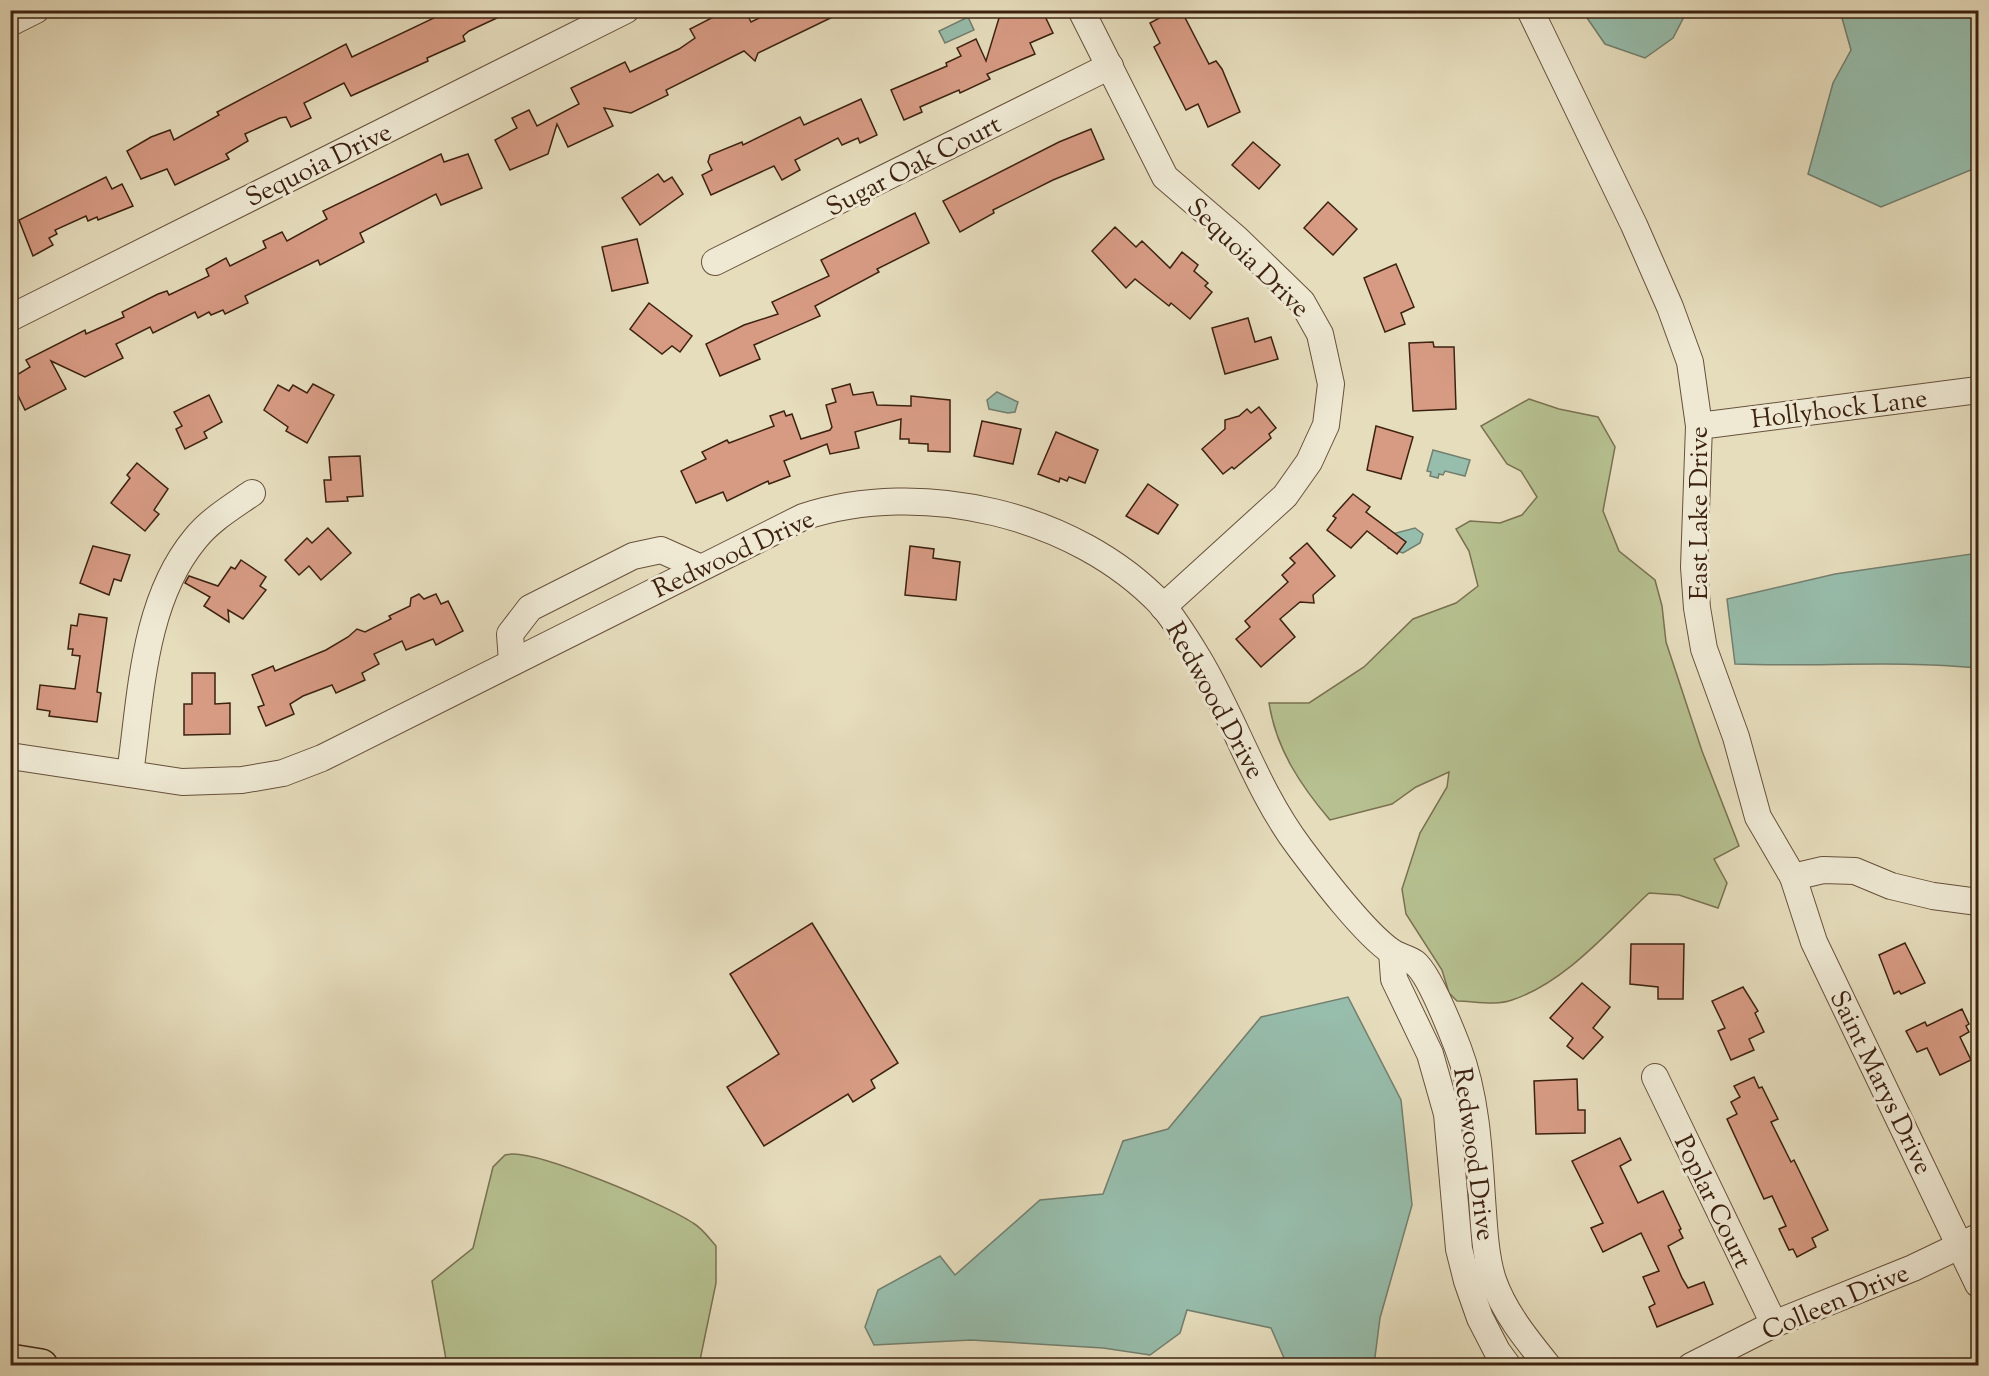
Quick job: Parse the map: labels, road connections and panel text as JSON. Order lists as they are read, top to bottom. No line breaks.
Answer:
{"streets":{"street":["Sequoia Drive","Sugar Oak Court","Hollyhock Lane","East Lake Drive","Redwood Drive","Saint Marys Drive","Poplar Court","Colleen Drive"]},"crossings":[["Sequoia Drive","Sugar Oak Court"],["Sequoia Drive","Redwood Drive"],["Hollyhock Lane","East Lake Drive"],["East Lake Drive","Saint Marys Drive"],["Saint Marys Drive","Colleen Drive"],["Poplar Court","Colleen Drive"]]}
